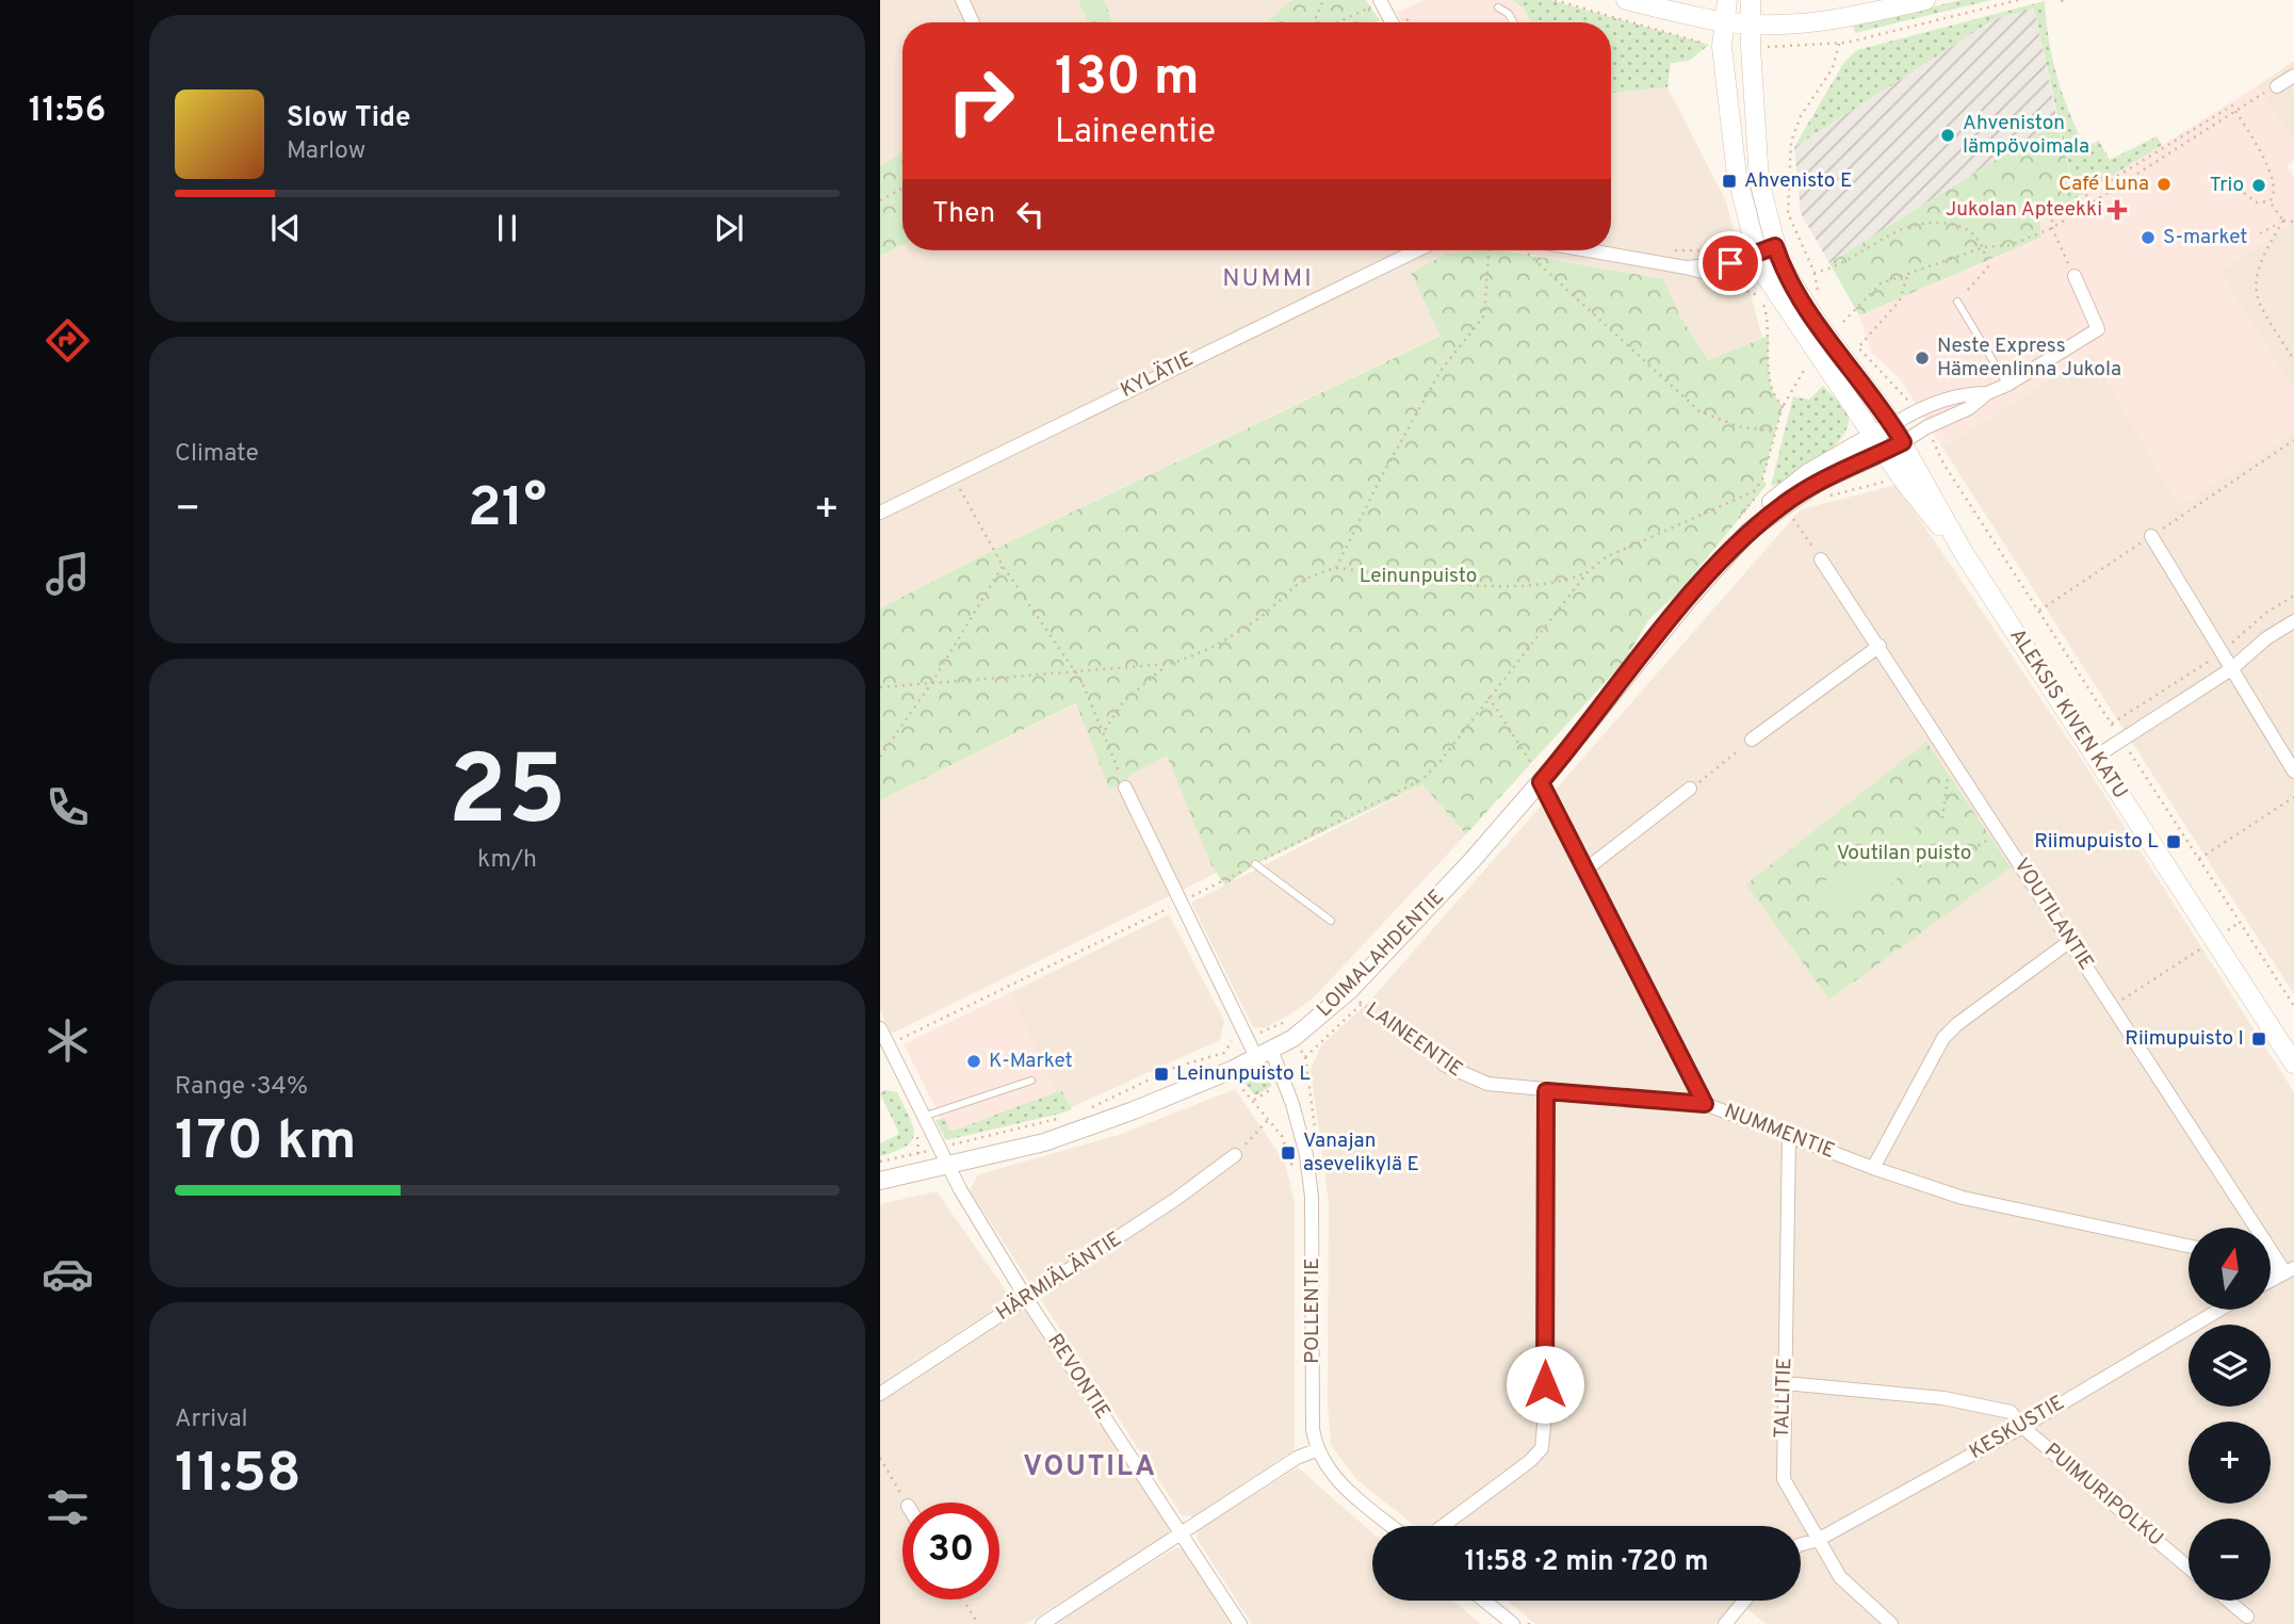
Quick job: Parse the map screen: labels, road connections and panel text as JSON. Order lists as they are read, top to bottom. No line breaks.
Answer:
{"streets":{"main road":["ALEKSIS KIVEN KATU"],"street":["KYLÄTIE","VOUTILANTIE","LOIMALAHDENTIE","LAINEENTIE","NUMMENTIE","HÄRMIÄLÄNTIE","POLLENTIE","REVONTIE","TALLITIE","KESKUSTIE","PUIMURIPOLKU"]},"crossings":[["ALEKSIS KIVEN KATU","LOIMALAHDENTIE"],["LOIMALAHDENTIE","LAINEENTIE"],["LOIMALAHDENTIE","NUMMENTIE"],["LOIMALAHDENTIE","POLLENTIE"],["LOIMALAHDENTIE","REVONTIE"],["LAINEENTIE","NUMMENTIE"],["NUMMENTIE","TALLITIE"],["HÄRMIÄLÄNTIE","REVONTIE"],["TALLITIE","KESKUSTIE"],["TALLITIE","PUIMURIPOLKU"],["KESKUSTIE","PUIMURIPOLKU"]],"districts":["NUMMI","VOUTILA"],"parks":["Leinunpuisto","Voutilan puisto"],"places":{"other":["Ahveniston lämpövoimala","Café Luna","Trio","S-market","Neste Express Hämeenlinna Jukola","K-Market"],"transit":["Ahvenisto E","Riimupuisto L","Riimupuisto I","Leinunpuisto L","Vanajan asevelikylä E"],"health":["Jukolan Apteekki"]},"north":"top","page":{"tabs":"11:56","turn":["130 m","Laineentie"],"song":["Slow Tide","Marlow"],"then":"Then","tile":["Climate",["25","km/h"],["Range · 34%","170 km"],["Arrival","11:58"]],"heat":["−","21°","+"],"map_buttons":["+","−"],"limit":"30","trip":"11:58 · 2 min · 720 m"}}
